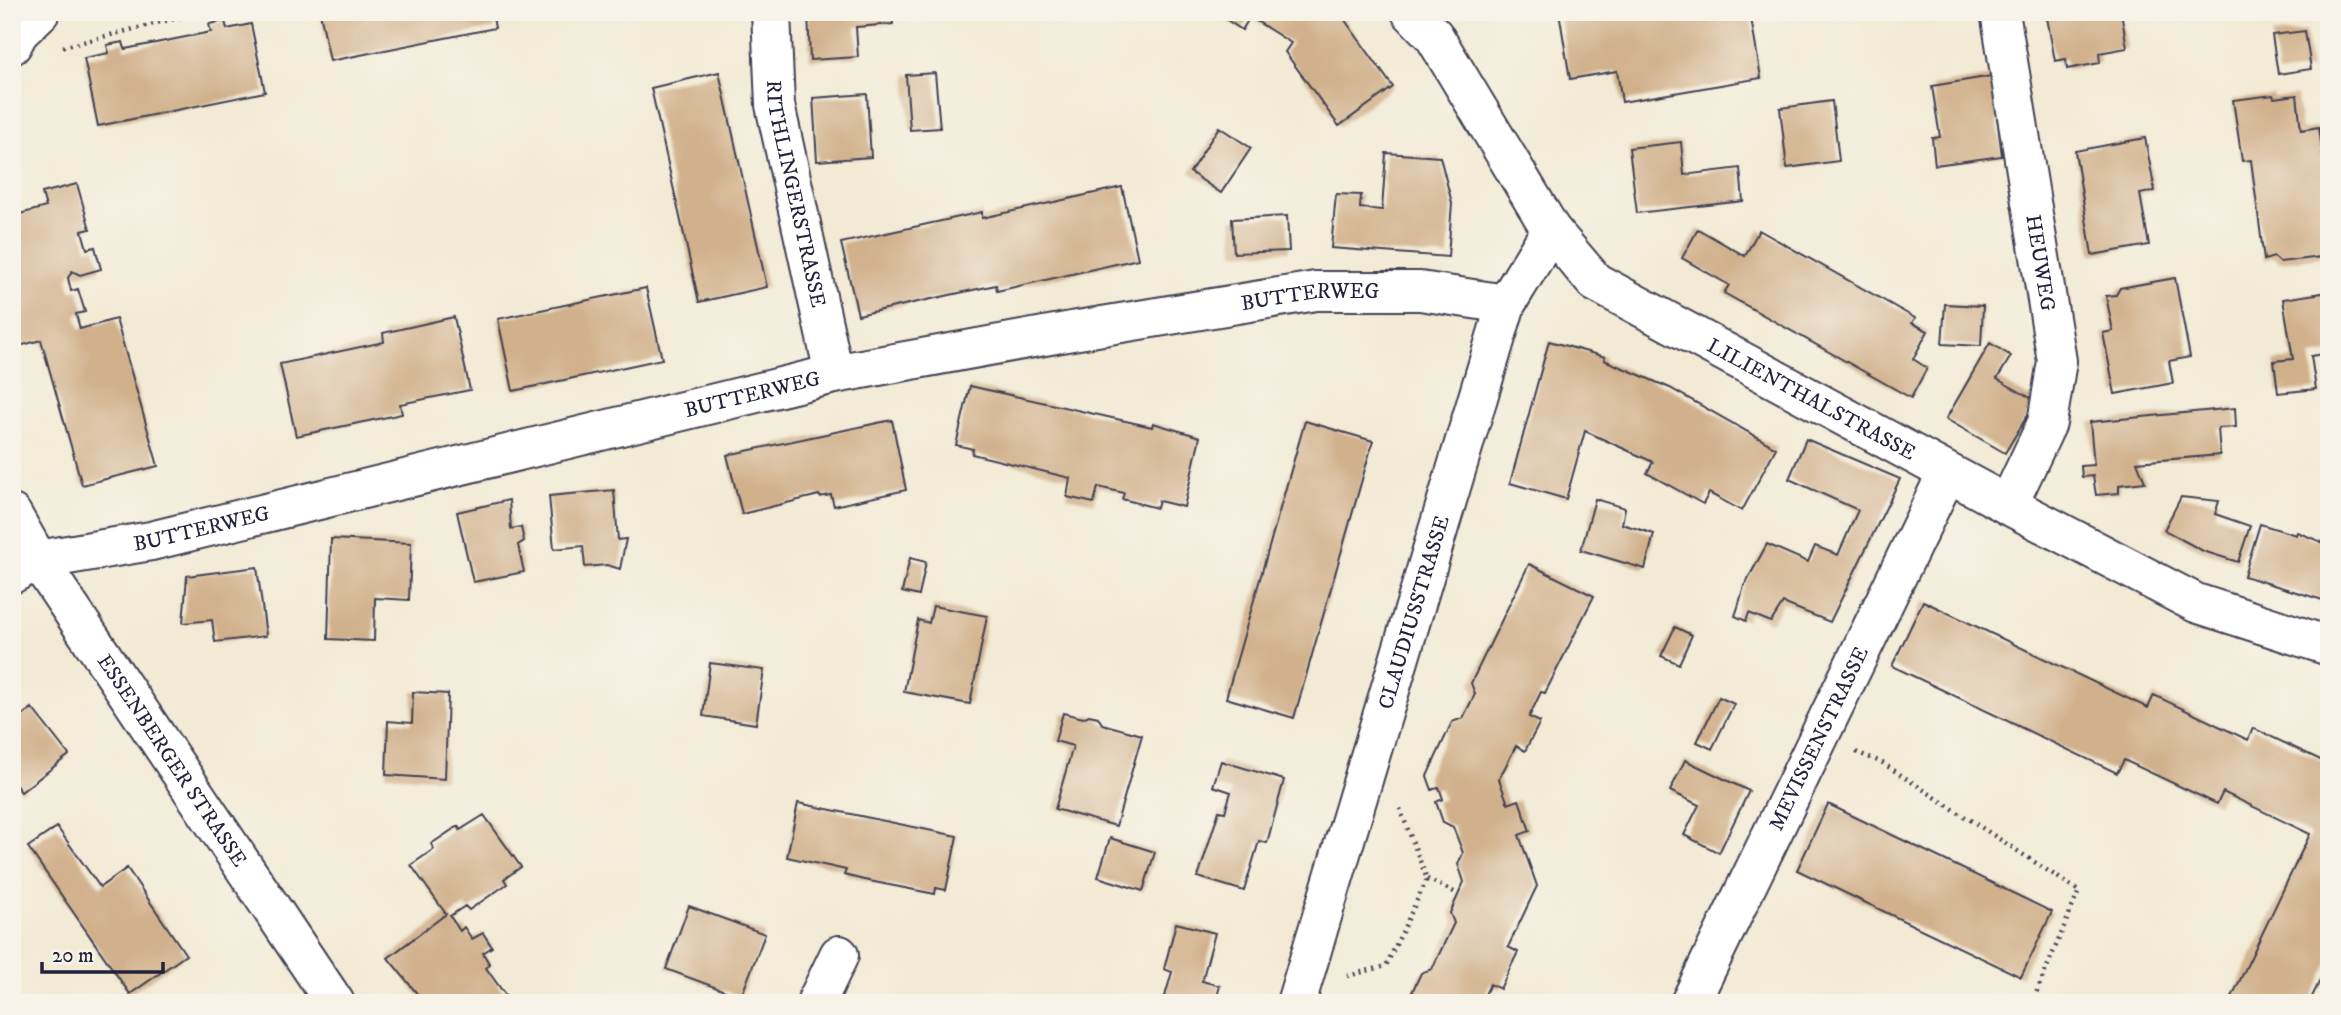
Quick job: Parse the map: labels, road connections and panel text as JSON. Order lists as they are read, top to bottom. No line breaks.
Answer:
{"streets":{"street":["RITHLINGERSTRASSE","HEUWEG","BUTTERWEG","LILIENTHALSTRASSE","CLAUDIUSSTRASSE","MEVISSENSTRASSE","ESSENBERGER STRASSE"]},"crossings":[["RITHLINGERSTRASSE","BUTTERWEG"],["HEUWEG","LILIENTHALSTRASSE"],["BUTTERWEG","CLAUDIUSSTRASSE"],["BUTTERWEG","ESSENBERGER STRASSE"],["LILIENTHALSTRASSE","CLAUDIUSSTRASSE"],["LILIENTHALSTRASSE","MEVISSENSTRASSE"]],"scale_bar":"20 m"}
